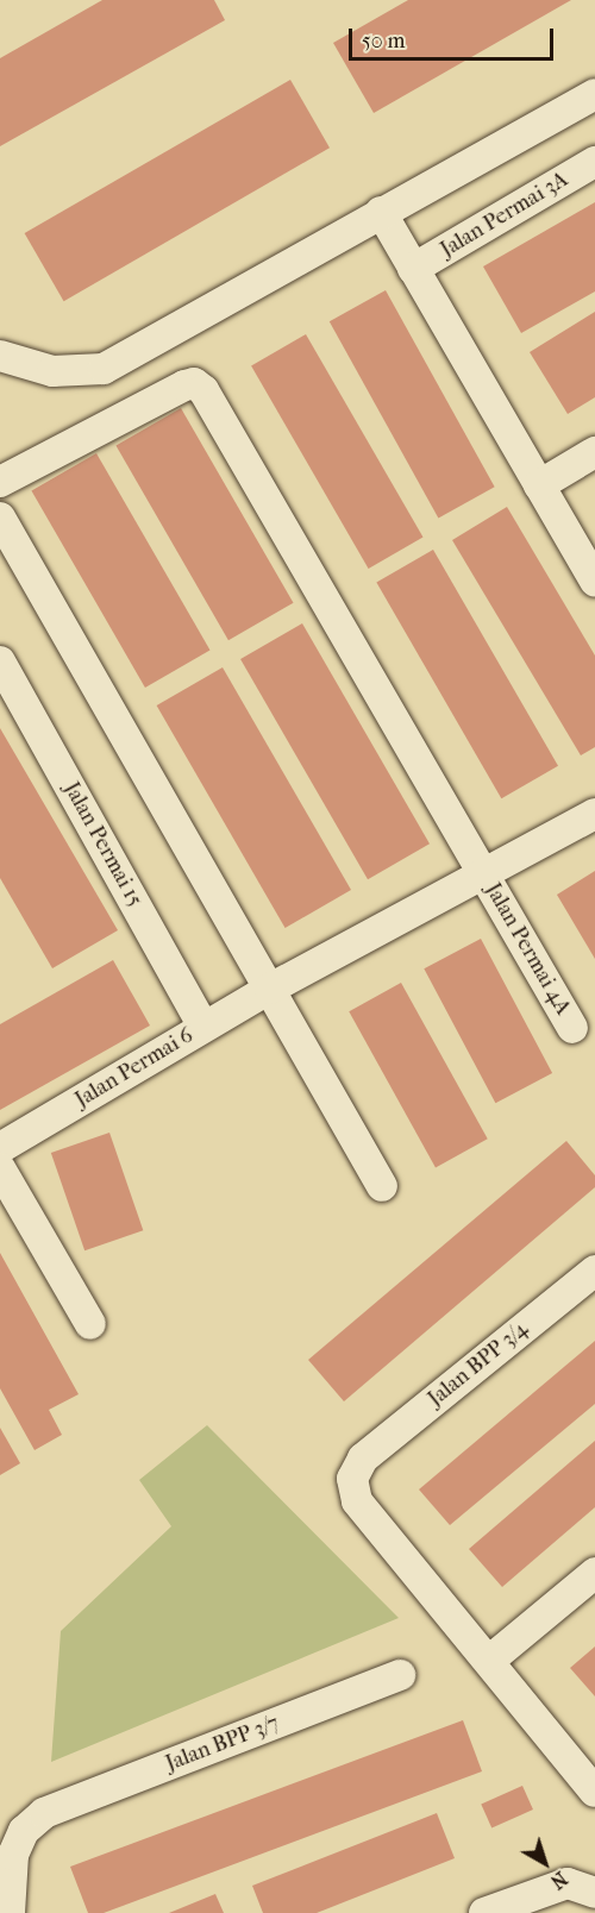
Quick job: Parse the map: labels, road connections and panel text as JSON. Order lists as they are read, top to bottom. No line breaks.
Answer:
{"streets":{"street":["Jalan Permai 3A","Jalan Permai 15","Jalan Permai 4A","Jalan Permai 6","Jalan BPP 3/4","Jalan BPP 3/7"]},"crossings":[["Jalan Permai 15","Jalan Permai 6"],["Jalan Permai 4A","Jalan Permai 6"]],"scale_bar":"50 m","north":"bottom right"}
